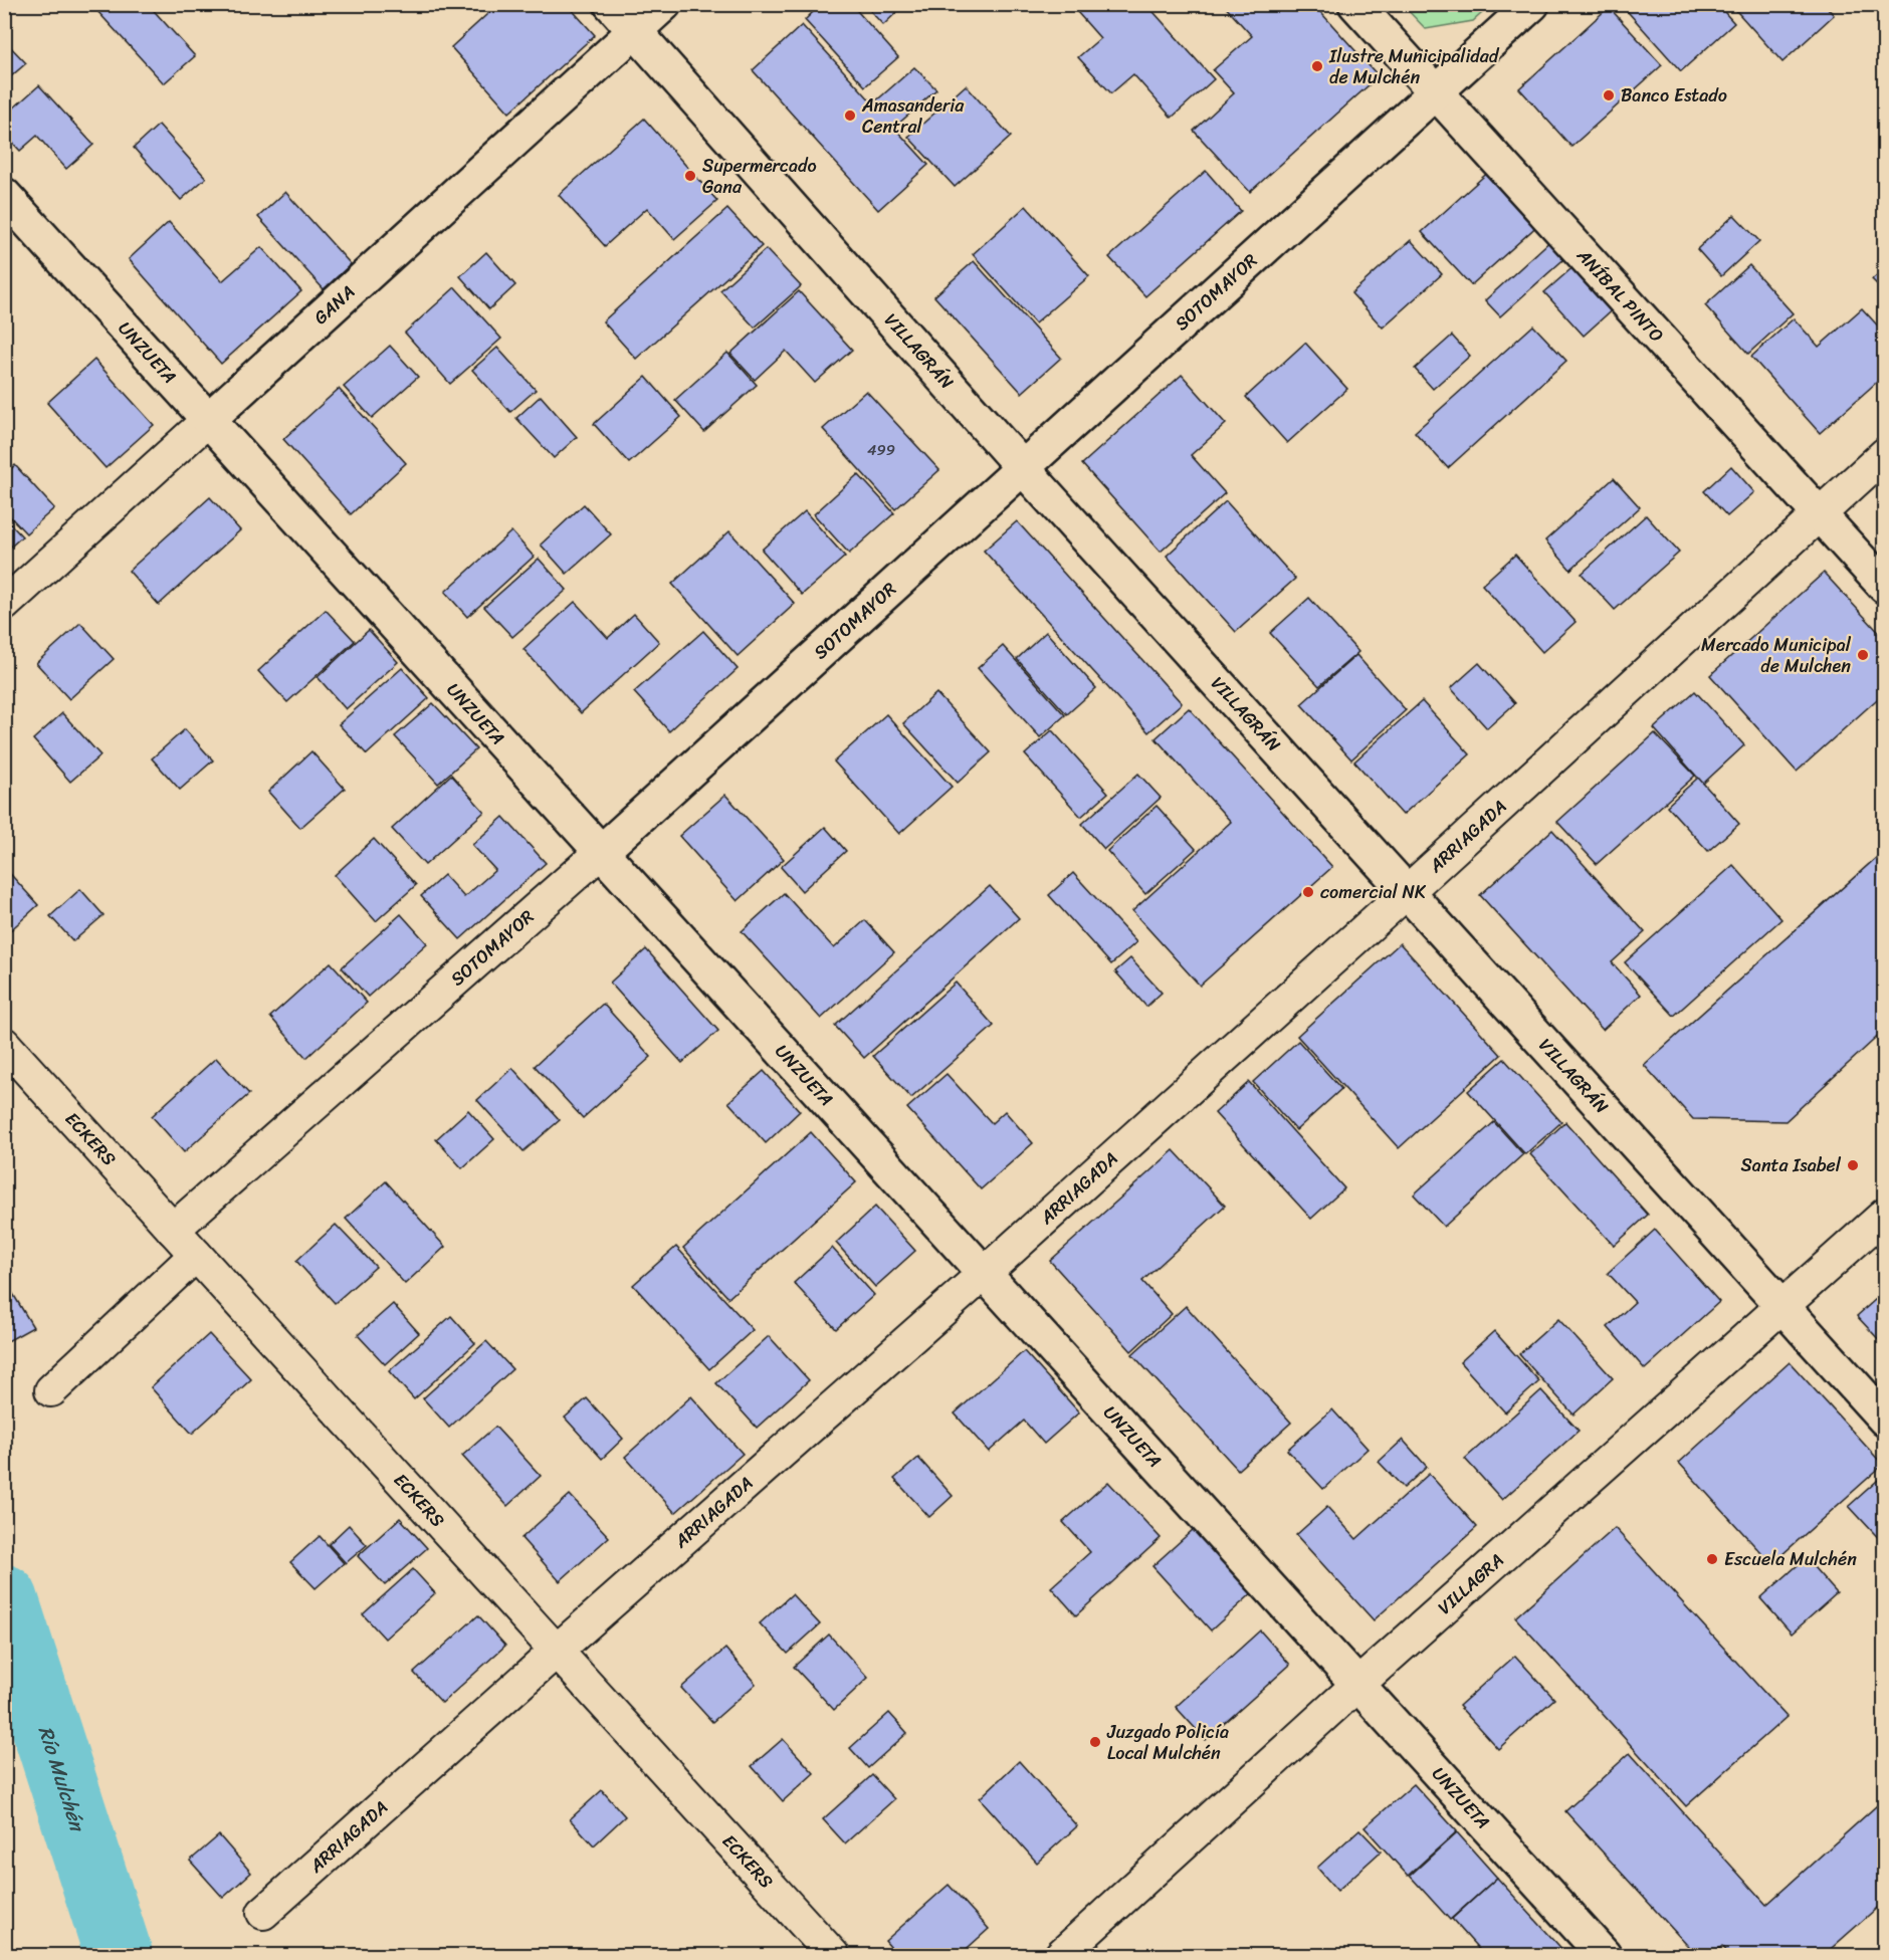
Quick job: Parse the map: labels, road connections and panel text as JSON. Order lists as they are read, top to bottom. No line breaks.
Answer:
{"streets":{"street":["SOTOMAYOR","ANÍBAL PINTO","GANA","VILLAGRÁN","UNZUETA","ARRIAGADA","ECKERS","VILLAGRA"]},"crossings":[["SOTOMAYOR","ANÍBAL PINTO"],["SOTOMAYOR","VILLAGRÁN"],["SOTOMAYOR","UNZUETA"],["SOTOMAYOR","ECKERS"],["ANÍBAL PINTO","ARRIAGADA"],["GANA","VILLAGRÁN"],["GANA","UNZUETA"],["VILLAGRÁN","ARRIAGADA"],["VILLAGRÁN","VILLAGRA"],["UNZUETA","ARRIAGADA"],["UNZUETA","VILLAGRA"],["ARRIAGADA","ECKERS"]],"water":["Río Mulchén"],"places":["Ilustre Municipalidad de Mulchén","Banco Estado","Amasanderia Central","Supermercado Gana","Mercado Municipal de Mulchen","comercial NK","Santa Isabel","Escuela Mulchén","Juzgado Policía Local Mulchén"],"house_numbers":["499"]}
